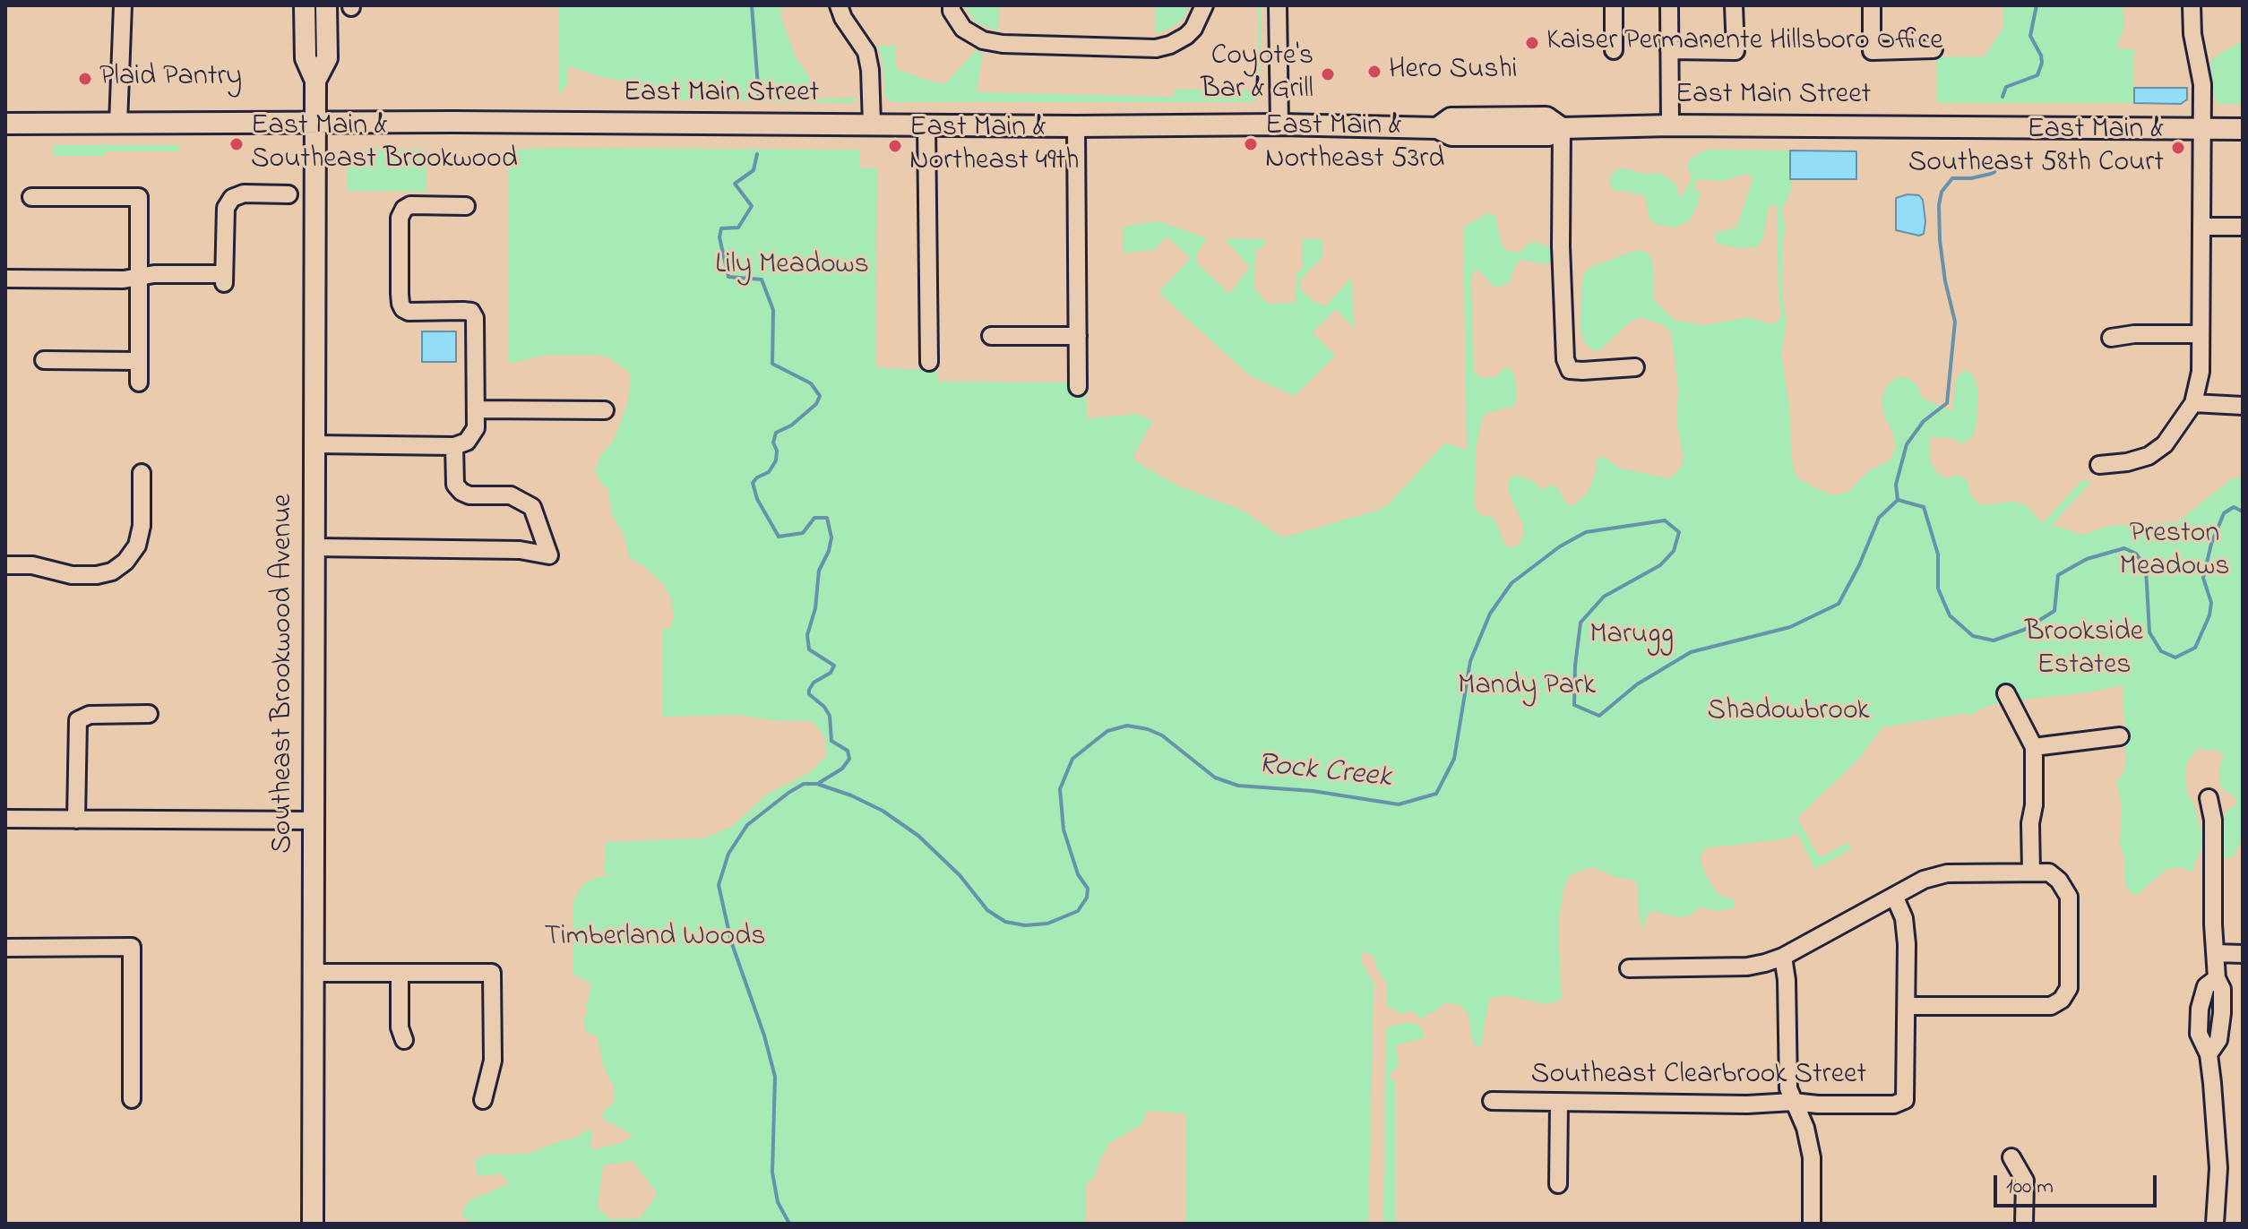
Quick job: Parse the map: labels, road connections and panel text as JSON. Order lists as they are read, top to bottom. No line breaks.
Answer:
{"streets":{"main road":["East Main Street","Southeast Brookwood Avenue"],"street":["Southeast Clearbrook Street"]},"crossings":[["East Main Street","Southeast Brookwood Avenue"]],"water":["Rock Creek"],"parks":["Lily Meadows","Preston Meadows","Brookside Estates","Marugg","Mandy Park","Shadowbrook","Timberland Woods"],"places":["Kaiser Permanente Hillsboro Office","Hero Sushi","Coyote's Bar & Grill","Plaid Pantry","East Main & Southeast Brookwood","East Main & Northeast 53rd","East Main & Northeast 49th","East Main & Southeast 58th Court"],"scale_bar":"100 m"}
